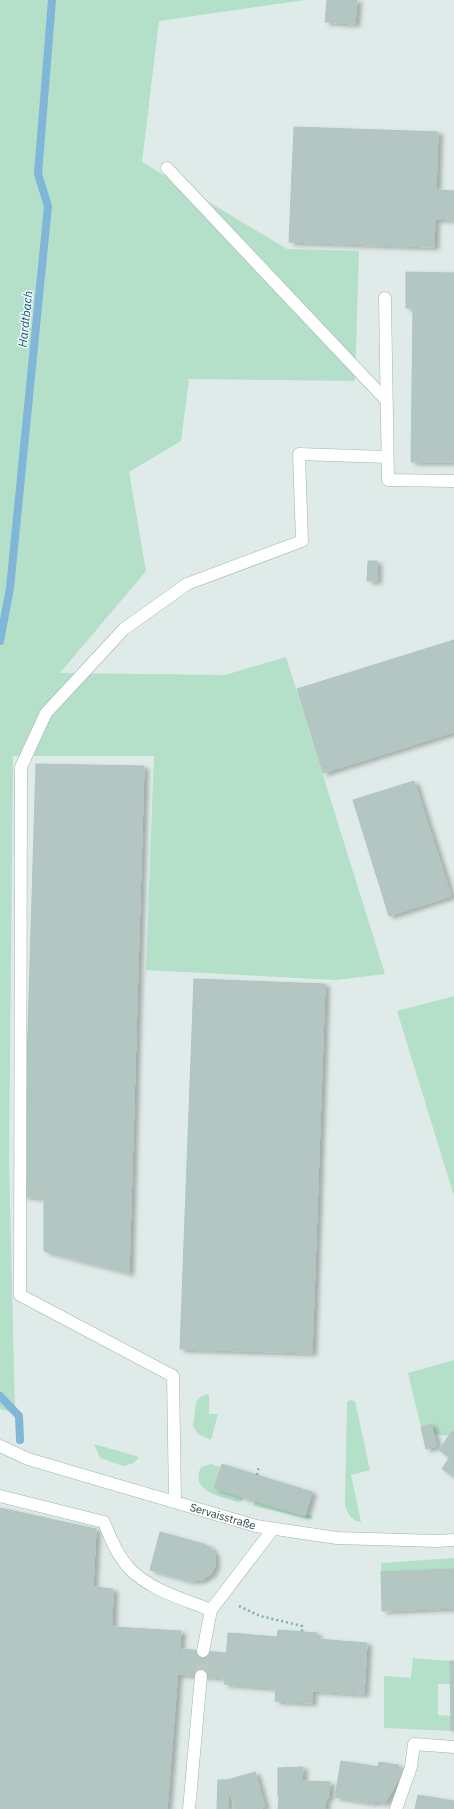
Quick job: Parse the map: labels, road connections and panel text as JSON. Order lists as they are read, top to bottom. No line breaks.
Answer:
{"streets":{"street":["Servaisstraße"]},"water":["Hardtbach"]}
